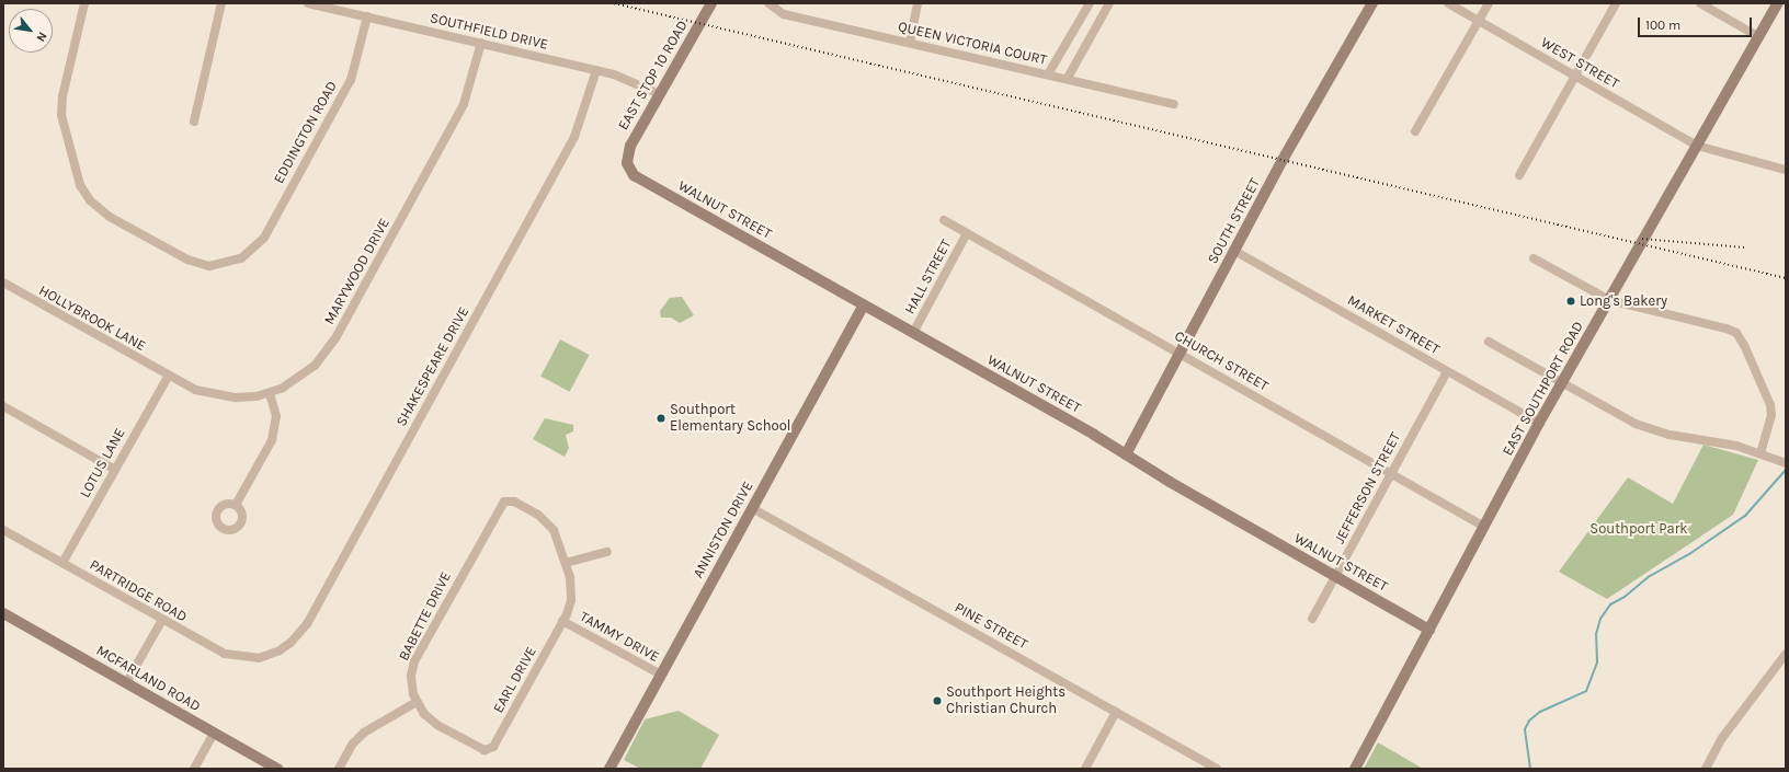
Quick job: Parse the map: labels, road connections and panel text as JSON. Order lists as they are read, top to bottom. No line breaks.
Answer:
{"streets":{"street":["SOUTHFIELD DRIVE","QUEEN VICTORIA COURT","WEST STREET","EAST STOP 10 ROAD","EDDINGTON ROAD","WALNUT STREET","SOUTH STREET","MARYWOOD DRIVE","HALL STREET","HOLLYBROOK LANE","MARKET STREET","CHURCH STREET","SHAKESPEARE DRIVE","EAST SOUTHPORT ROAD","LOTUS LANE","JEFFERSON STREET","ANNISTON DRIVE","PARTRIDGE ROAD","BABETTE DRIVE","PINE STREET","TAMMY DRIVE","MCFARLAND ROAD","EARL DRIVE"]},"crossings":[["SOUTHFIELD DRIVE","EAST STOP 10 ROAD"],["SOUTHFIELD DRIVE","EDDINGTON ROAD"],["SOUTHFIELD DRIVE","MARYWOOD DRIVE"],["SOUTHFIELD DRIVE","SHAKESPEARE DRIVE"],["WEST STREET","EAST SOUTHPORT ROAD"],["EAST STOP 10 ROAD","WALNUT STREET"],["WALNUT STREET","SOUTH STREET"],["WALNUT STREET","HALL STREET"],["WALNUT STREET","EAST SOUTHPORT ROAD"],["WALNUT STREET","JEFFERSON STREET"],["WALNUT STREET","ANNISTON DRIVE"],["SOUTH STREET","MARKET STREET"],["SOUTH STREET","CHURCH STREET"],["MARYWOOD DRIVE","HOLLYBROOK LANE"],["MARYWOOD DRIVE","LOTUS LANE"],["HALL STREET","CHURCH STREET"],["HOLLYBROOK LANE","LOTUS LANE"],["MARKET STREET","EAST SOUTHPORT ROAD"],["MARKET STREET","JEFFERSON STREET"],["CHURCH STREET","EAST SOUTHPORT ROAD"],["CHURCH STREET","JEFFERSON STREET"],["SHAKESPEARE DRIVE","PARTRIDGE ROAD"],["LOTUS LANE","PARTRIDGE ROAD"],["ANNISTON DRIVE","PINE STREET"],["ANNISTON DRIVE","TAMMY DRIVE"],["BABETTE DRIVE","TAMMY DRIVE"],["BABETTE DRIVE","EARL DRIVE"],["TAMMY DRIVE","EARL DRIVE"]],"parks":["Southport Park"],"places":["Long's Bakery","Southport Elementary School","Southport Heights Christian Church"],"scale_bar":"100 m","north":"bottom right"}
